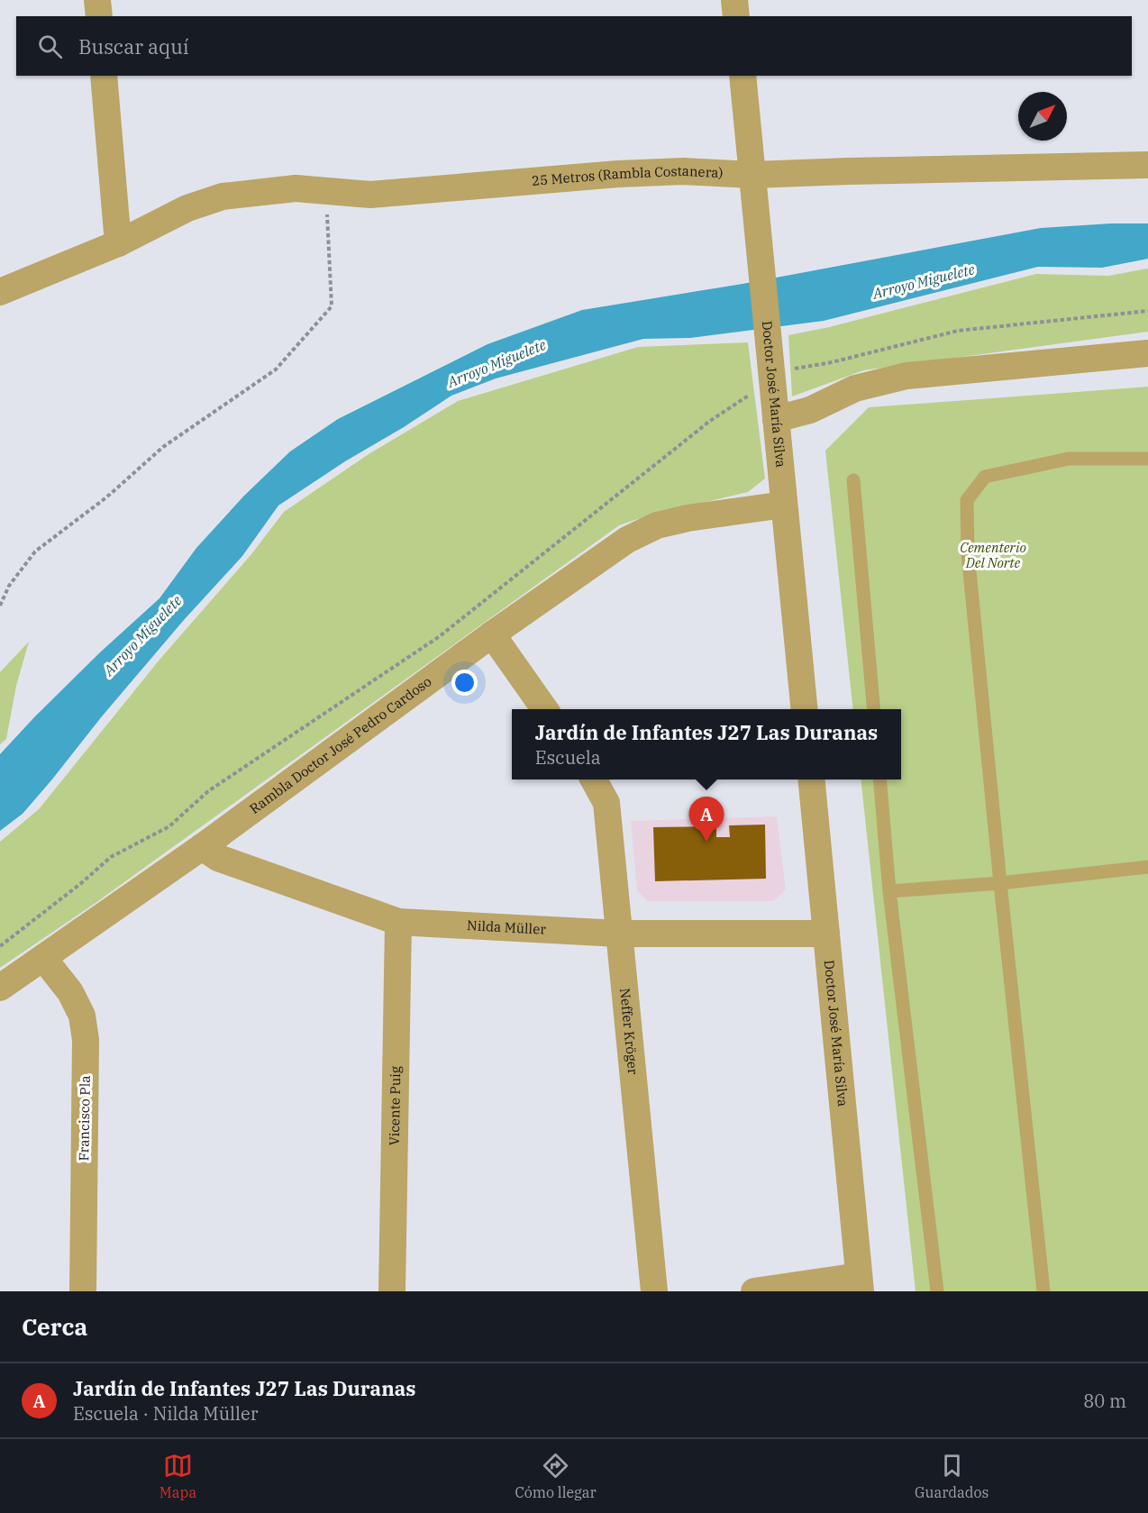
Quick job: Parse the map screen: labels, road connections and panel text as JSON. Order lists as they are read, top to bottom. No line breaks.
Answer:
{"streets":{"street":["25 Metros (Rambla Costanera)","Doctor José María Silva","Rambla Doctor José Pedro Cardoso","Nilda Müller","Neffer Kröger","Vicente Puig","Francisco Pla"]},"crossings":[["25 Metros (Rambla Costanera)","Doctor José María Silva"],["Doctor José María Silva","Rambla Doctor José Pedro Cardoso"],["Doctor José María Silva","Nilda Müller"],["Rambla Doctor José Pedro Cardoso","Nilda Müller"],["Rambla Doctor José Pedro Cardoso","Francisco Pla"],["Nilda Müller","Neffer Kröger"],["Nilda Müller","Vicente Puig"]],"water":["Arroyo Miguelete"],"parks":["Cementerio Del Norte"],"north":"top right","page":{"search":"Buscar aquí","popup":["Jardín de Infantes J27 Las Duranas","Escuela"],"pins":"A","heading":"Cerca","list":[{"mark":"A","name":"Jardín de Infantes J27 Las Duranas","note":"Escuela · Nilda Müller","value":"80 m"}],"nav":["Mapa","Cómo llegar","Guardados"]}}
